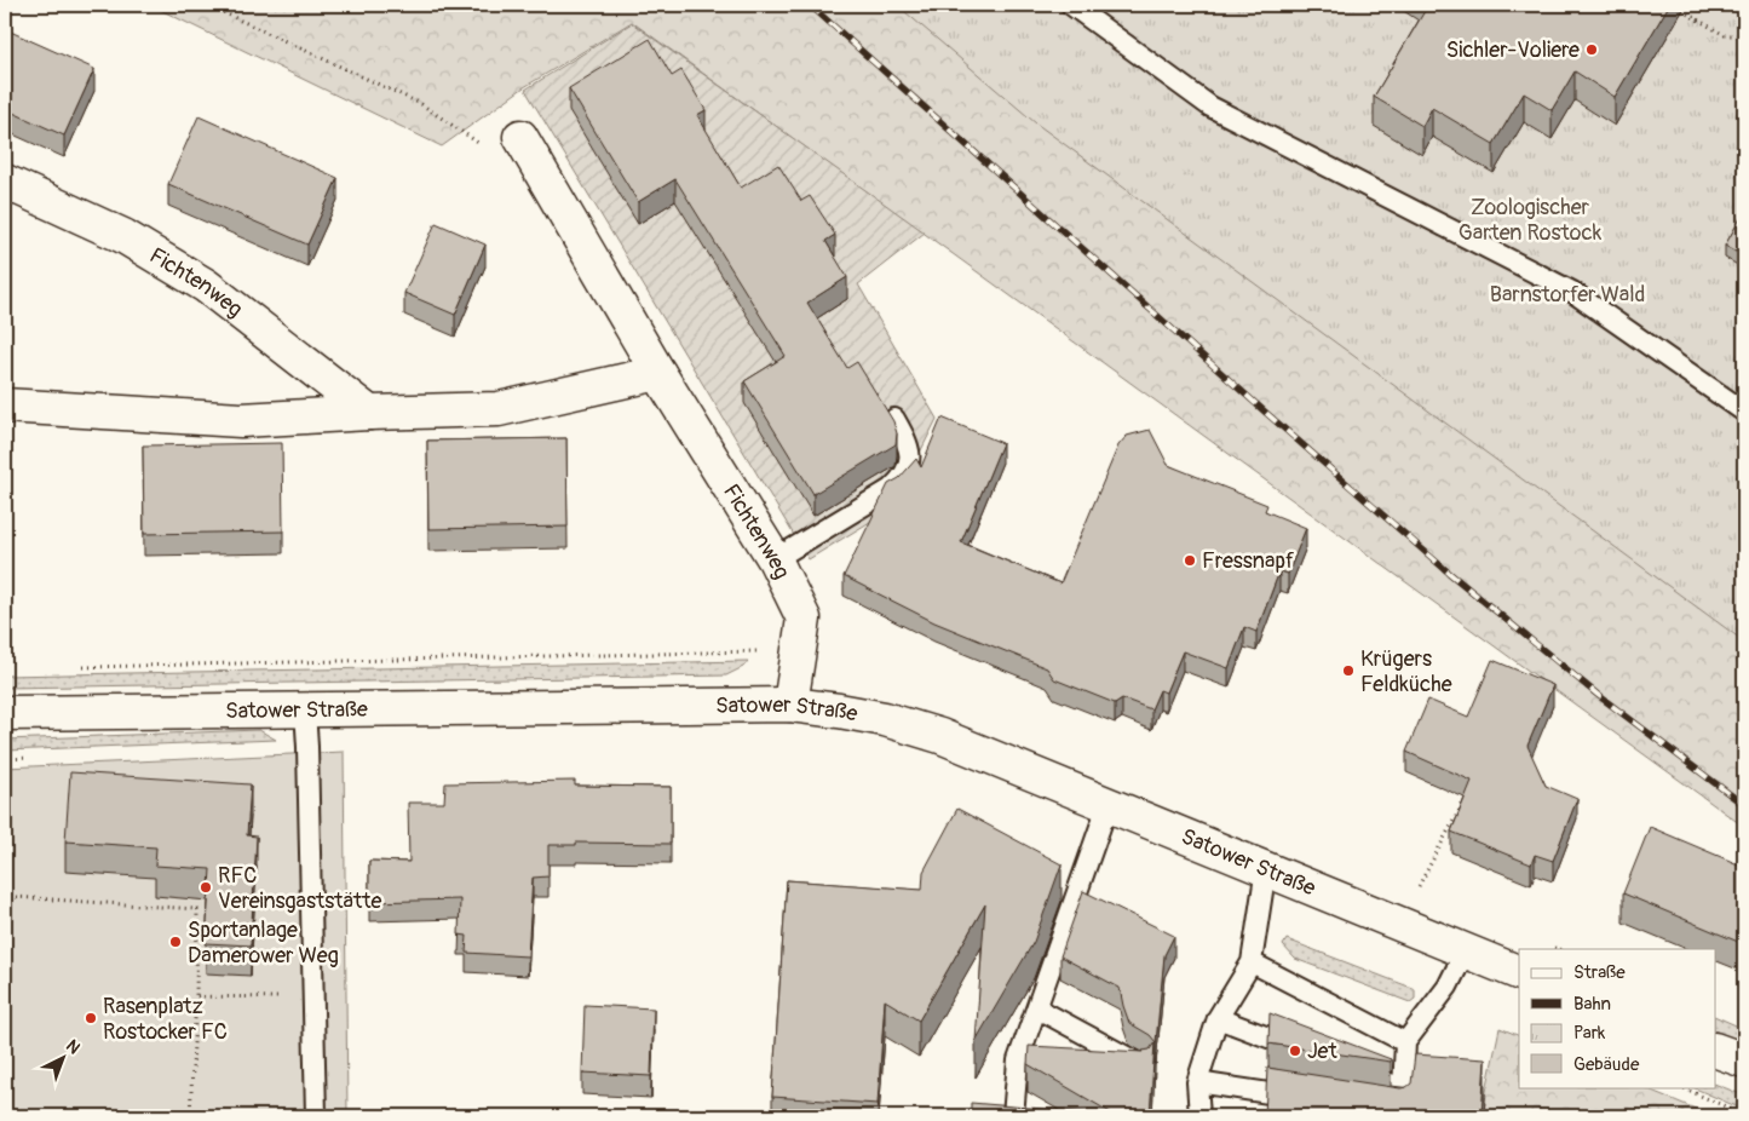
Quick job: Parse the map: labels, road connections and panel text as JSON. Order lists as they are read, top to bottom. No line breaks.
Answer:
{"streets":{"street":["Fichtenweg","Satower Straße"]},"crossings":[["Fichtenweg","Satower Straße"]],"parks":["Zoologischer Garten Rostock","Barnstorfer Wald"],"places":["Sichler-Voliere","Fressnapf","Krügers Feldküche","RFC Vereinsgaststätte","Sportanlage Damerower Weg","Rasenplatz Rostocker FC","Jet"],"legend":["Straße","Bahn","Park","Gebäude"],"north":"top right"}
